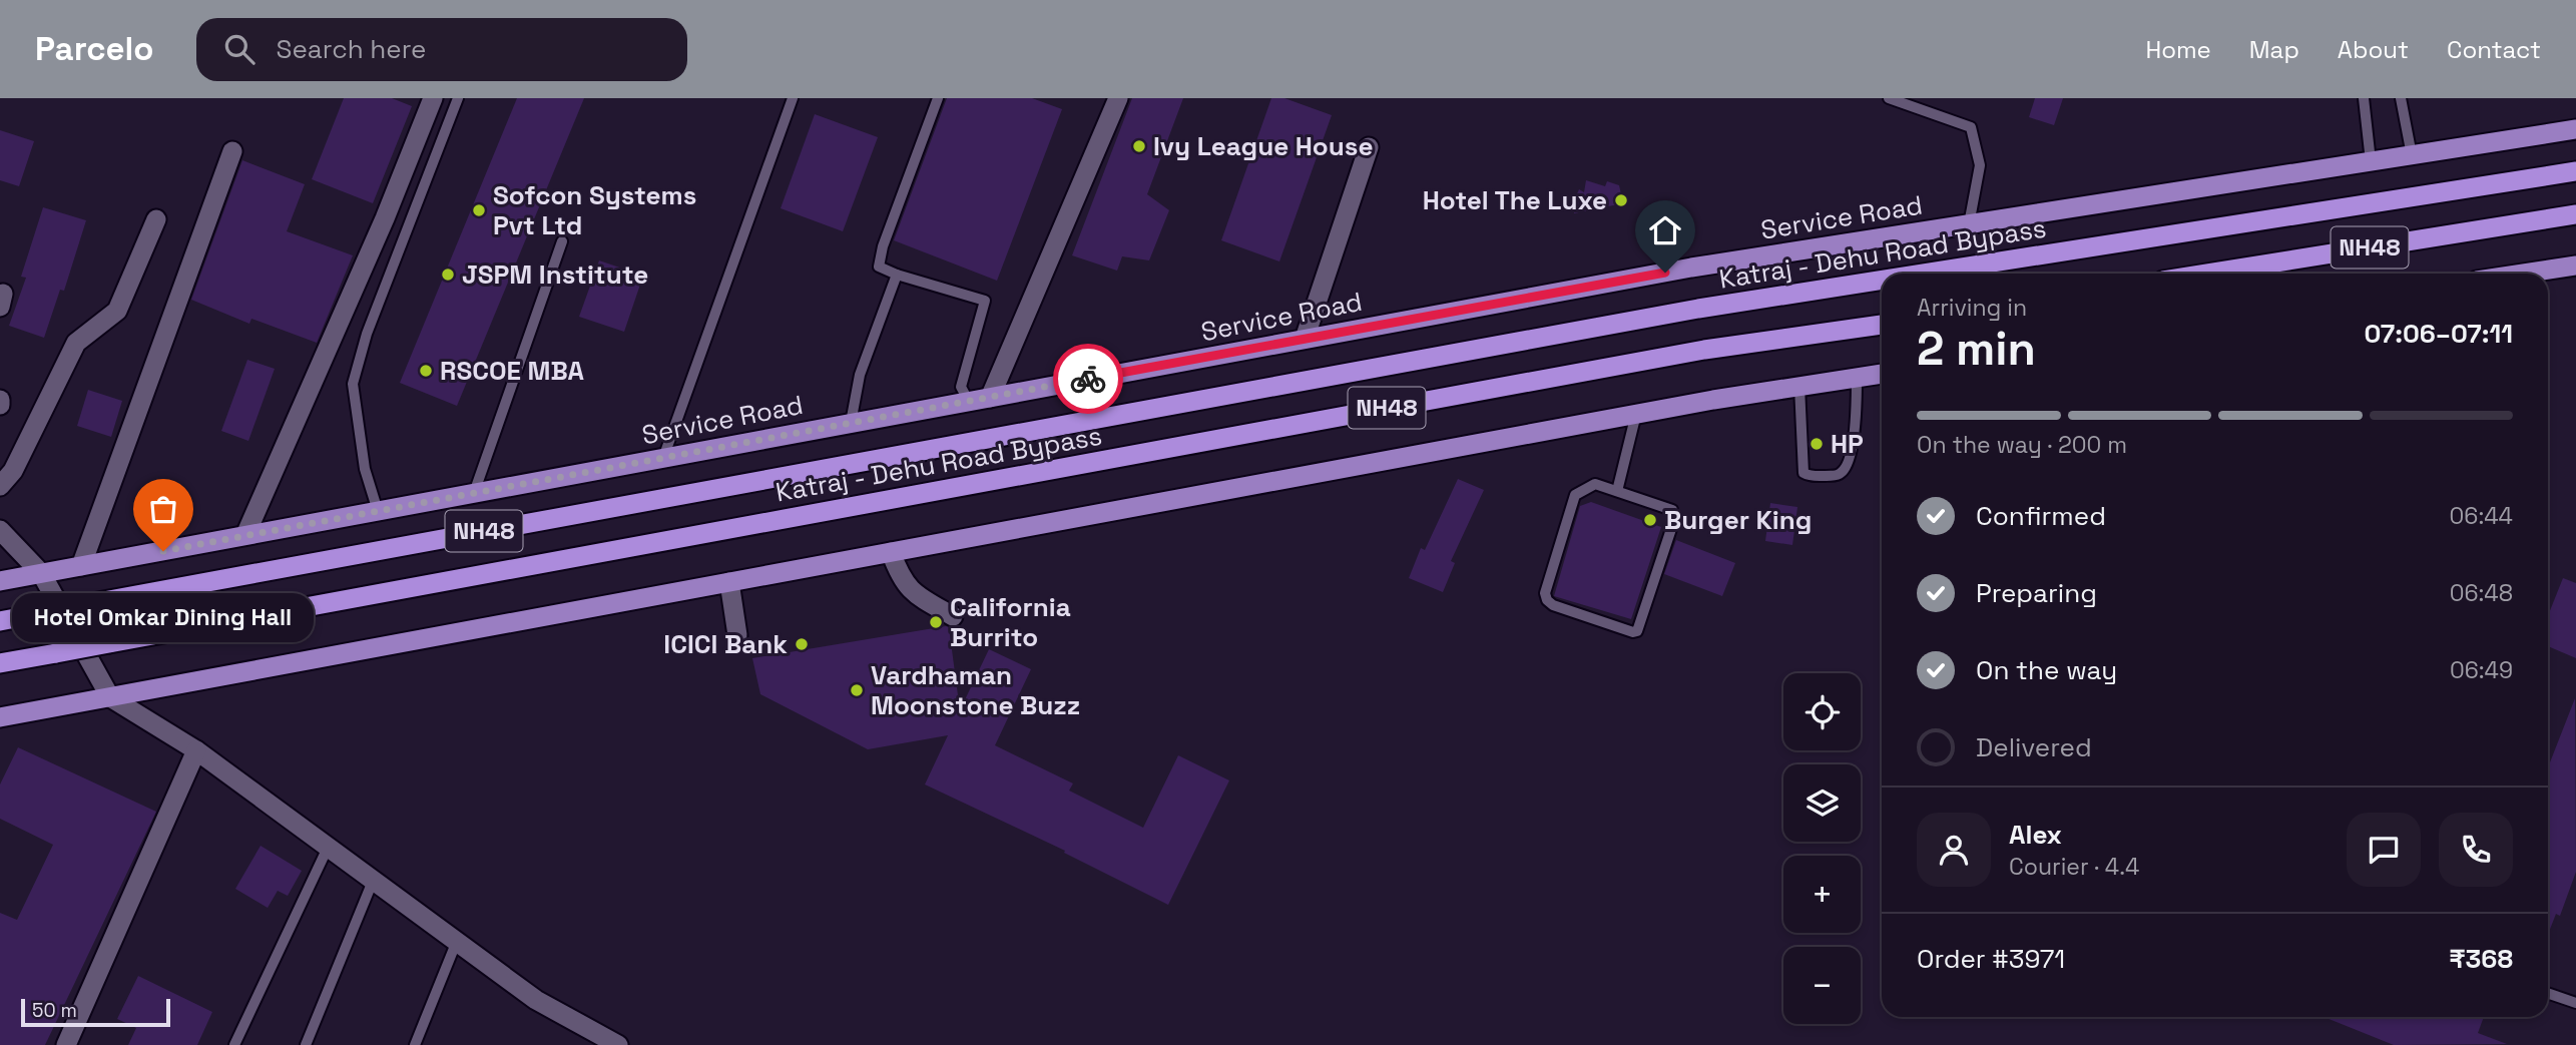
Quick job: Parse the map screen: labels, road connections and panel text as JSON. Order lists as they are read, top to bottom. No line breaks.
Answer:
{"streets":{"highway":["NH48","Katraj - Dehu Road Bypass"],"main road":["Service Road"]},"places":["Ivy League House","Hotel The Luxe","Sofcon Systems Pvt Ltd","JSPM Institute","RSCOE MBA","HP","Burger King","Hotel Omkar Dining Hall","California Burrito","ICICI Bank","Vardhaman Moonstone Buzz"],"scale_bar":"50 m","page":{"header":"Parcelo","search":"Search here","nav":["Home","Map","About","Contact"],"heading":["2 min","Arriving in","07:06–07:11"],"panel":["Alex","Courier · 4.4","Order #3971","₹368"],"bar":"On the way · 200 m","list":[["Confirmed","06:44"],["Preparing","06:48"],["On the way","06:49"],"Delivered"],"bubble":"Hotel Omkar Dining Hall","map_buttons":["+","−"],"scale":"50 m"}}
